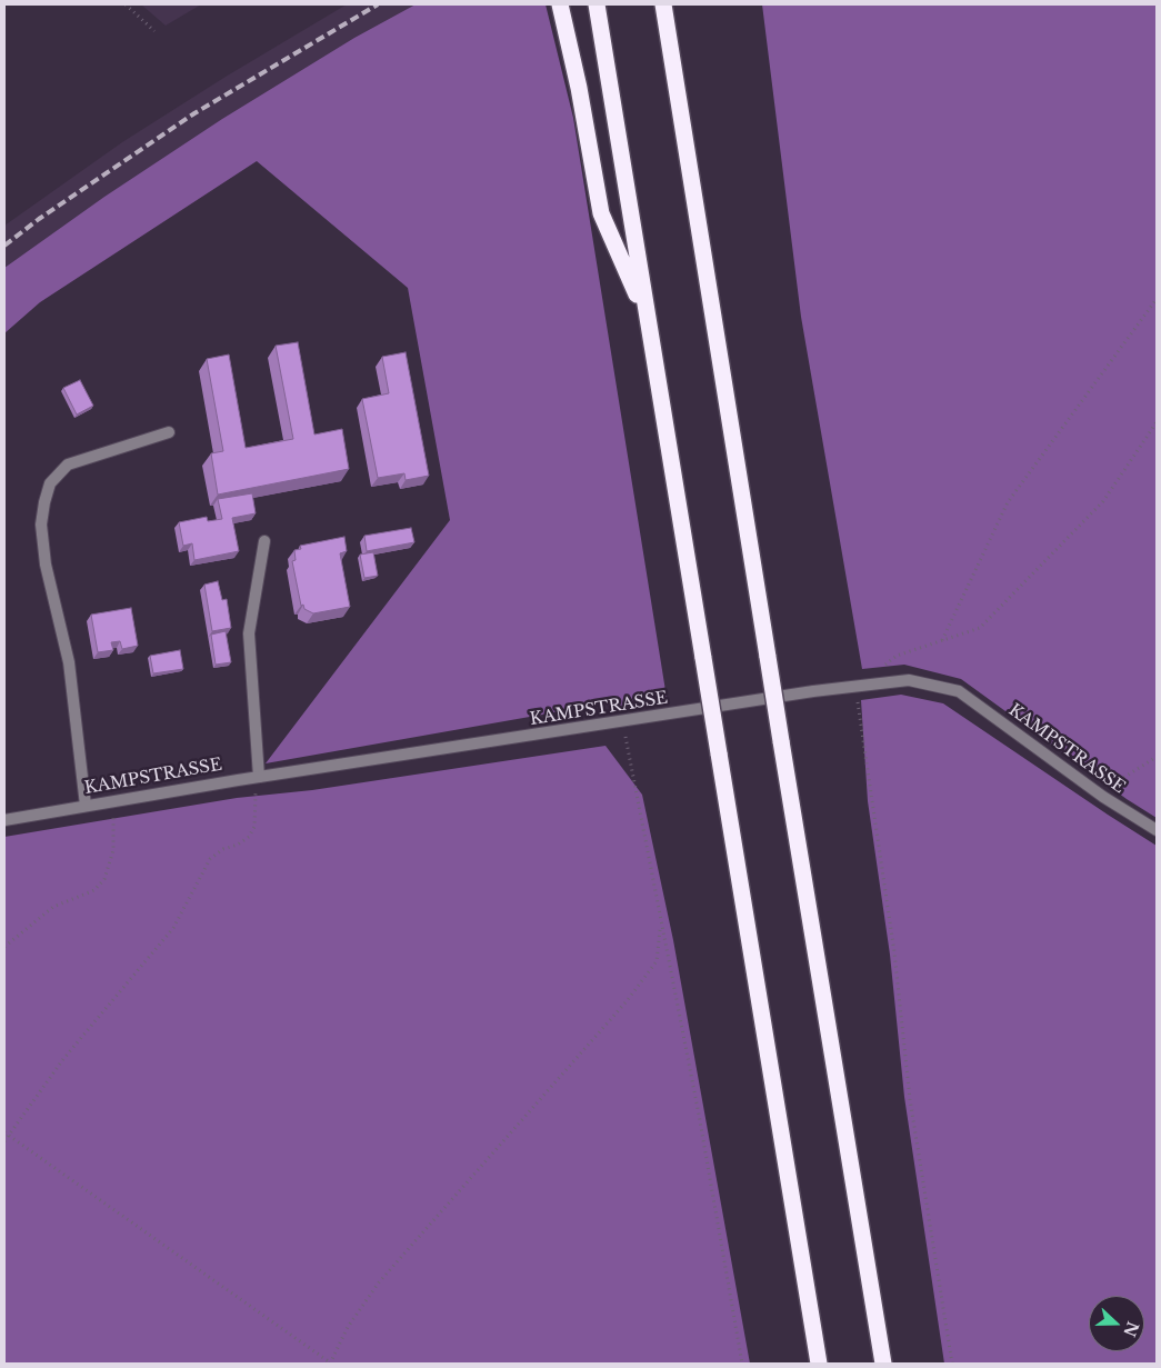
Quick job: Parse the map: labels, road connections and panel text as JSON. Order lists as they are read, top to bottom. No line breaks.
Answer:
{"streets":{"street":["KAMPSTRASSE"]},"north":"right"}
